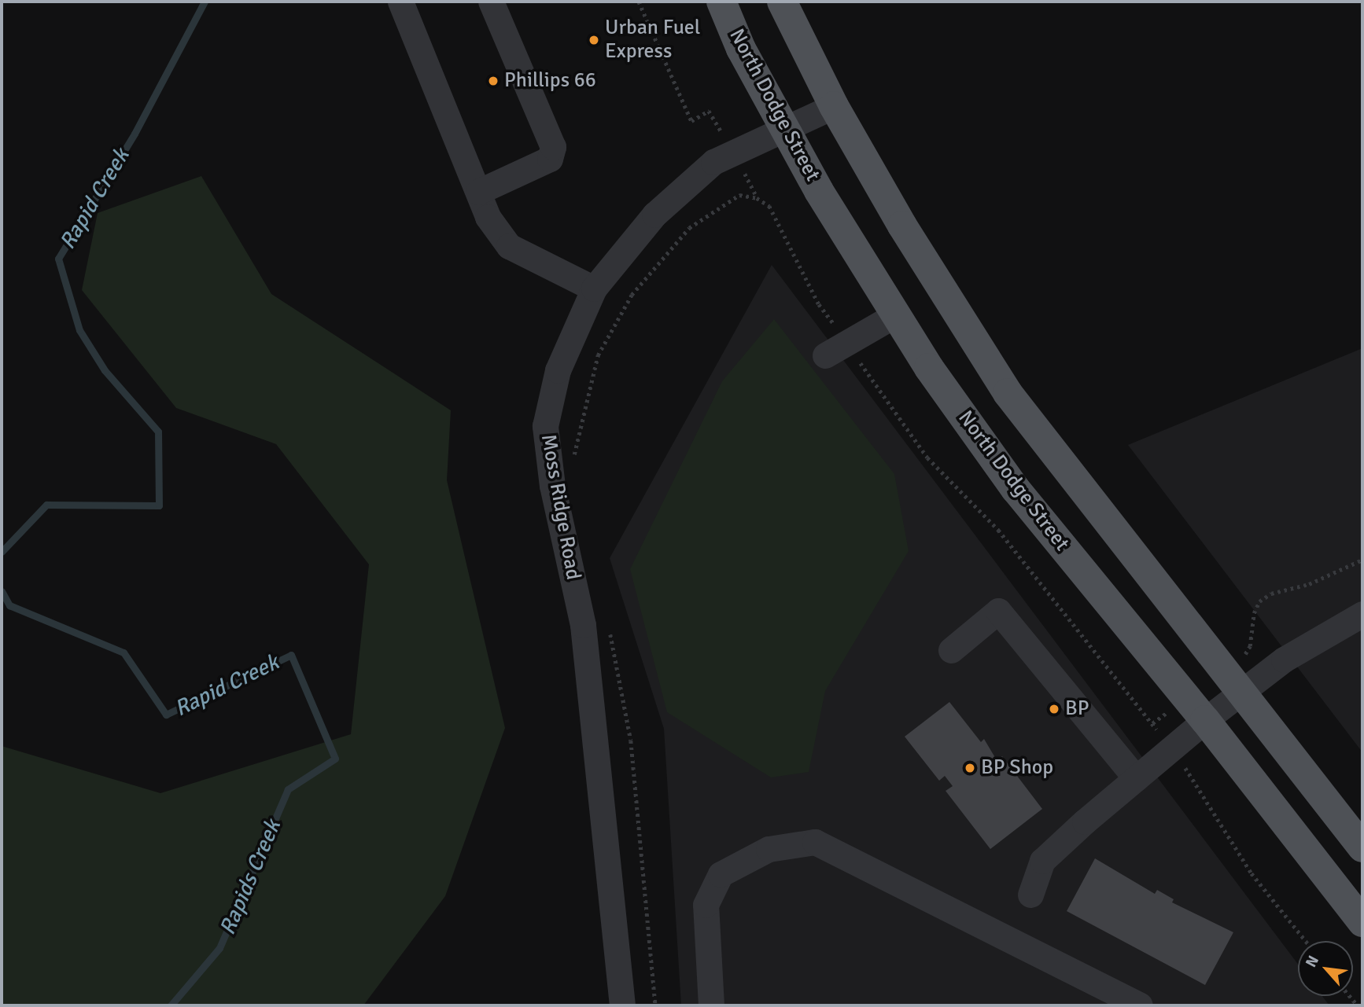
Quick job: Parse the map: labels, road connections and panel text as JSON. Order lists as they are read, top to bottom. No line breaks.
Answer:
{"streets":{"main road":["North Dodge Street"],"street":["Moss Ridge Road"]},"crossings":[["North Dodge Street","Moss Ridge Road"]],"water":["Rapid Creek","Rapids Creek"],"places":["Urban Fuel Express","Phillips 66","BP","BP Shop"],"north":"top left"}
